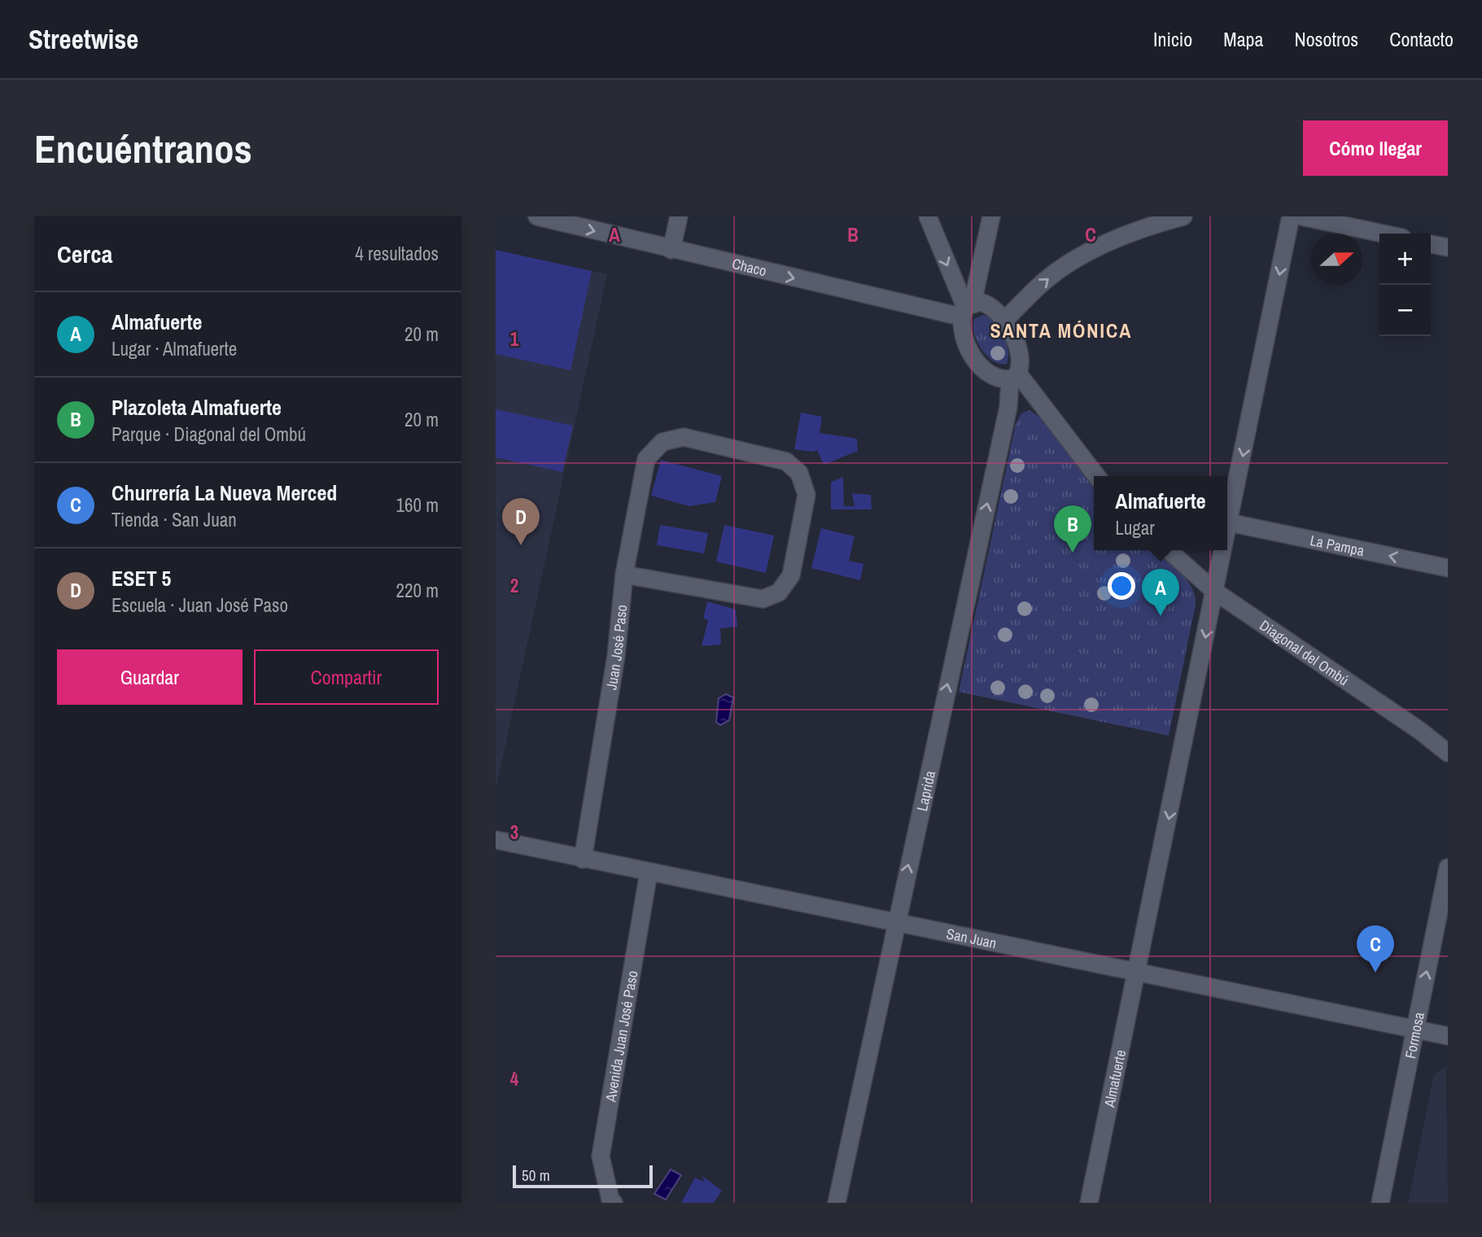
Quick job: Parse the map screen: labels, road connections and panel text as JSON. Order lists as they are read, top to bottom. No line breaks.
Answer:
{"streets":{"street":["Chaco","La Pampa","Juan José Paso","Diagonal del Ombú","Laprida","San Juan","Formosa","Avenida Juan José Paso","Almafuerte"]},"crossings":[["La Pampa","Almafuerte"],["Juan José Paso","San Juan"],["Diagonal del Ombú","Almafuerte"],["Laprida","San Juan"],["San Juan","Formosa"],["San Juan","Avenida Juan José Paso"],["San Juan","Almafuerte"]],"one_way":["Chaco","La Pampa","Laprida","Formosa","Almafuerte"],"districts":["SANTA MÓNICA"],"scale_bar":"50 m","north":"right","page":{"header":"Streetwise","nav":["Inicio","Mapa","Nosotros","Contacto"],"buttons":["Cómo llegar",["Guardar","Compartir"]],"title":"Encuéntranos","heading":["Cerca","4 resultados"],"map_buttons":["+","−"],"list":[{"mark":"A","name":"Almafuerte","note":"Lugar · Almafuerte","value":"20 m"},{"mark":"B","name":"Plazoleta Almafuerte","note":"Parque · Diagonal del Ombú","value":"20 m"},{"mark":"C","name":"Churrería La Nueva Merced","note":"Tienda · San Juan","value":"160 m"},{"mark":"D","name":"ESET 5","note":"Escuela · Juan José Paso","value":"220 m"}],"popup":["Almafuerte","Lugar"],"pins":["D","B","A","C"],"scale":"50 m"},"grid":{"columns":["A","B","C"],"rows":["1","2","3","4"]}}
